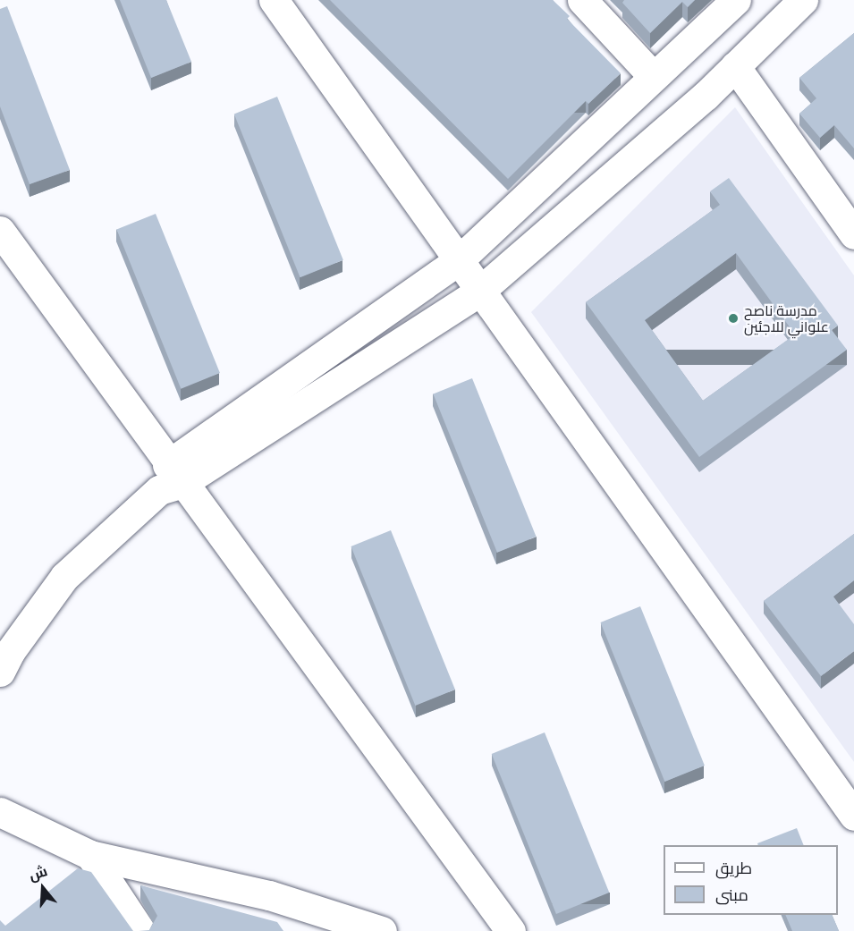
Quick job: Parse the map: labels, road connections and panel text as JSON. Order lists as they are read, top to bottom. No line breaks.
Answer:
{"places":["مدرسة ناصح علواني للاجئين"],"legend":["طريق","مبنى"],"north":"top"}
